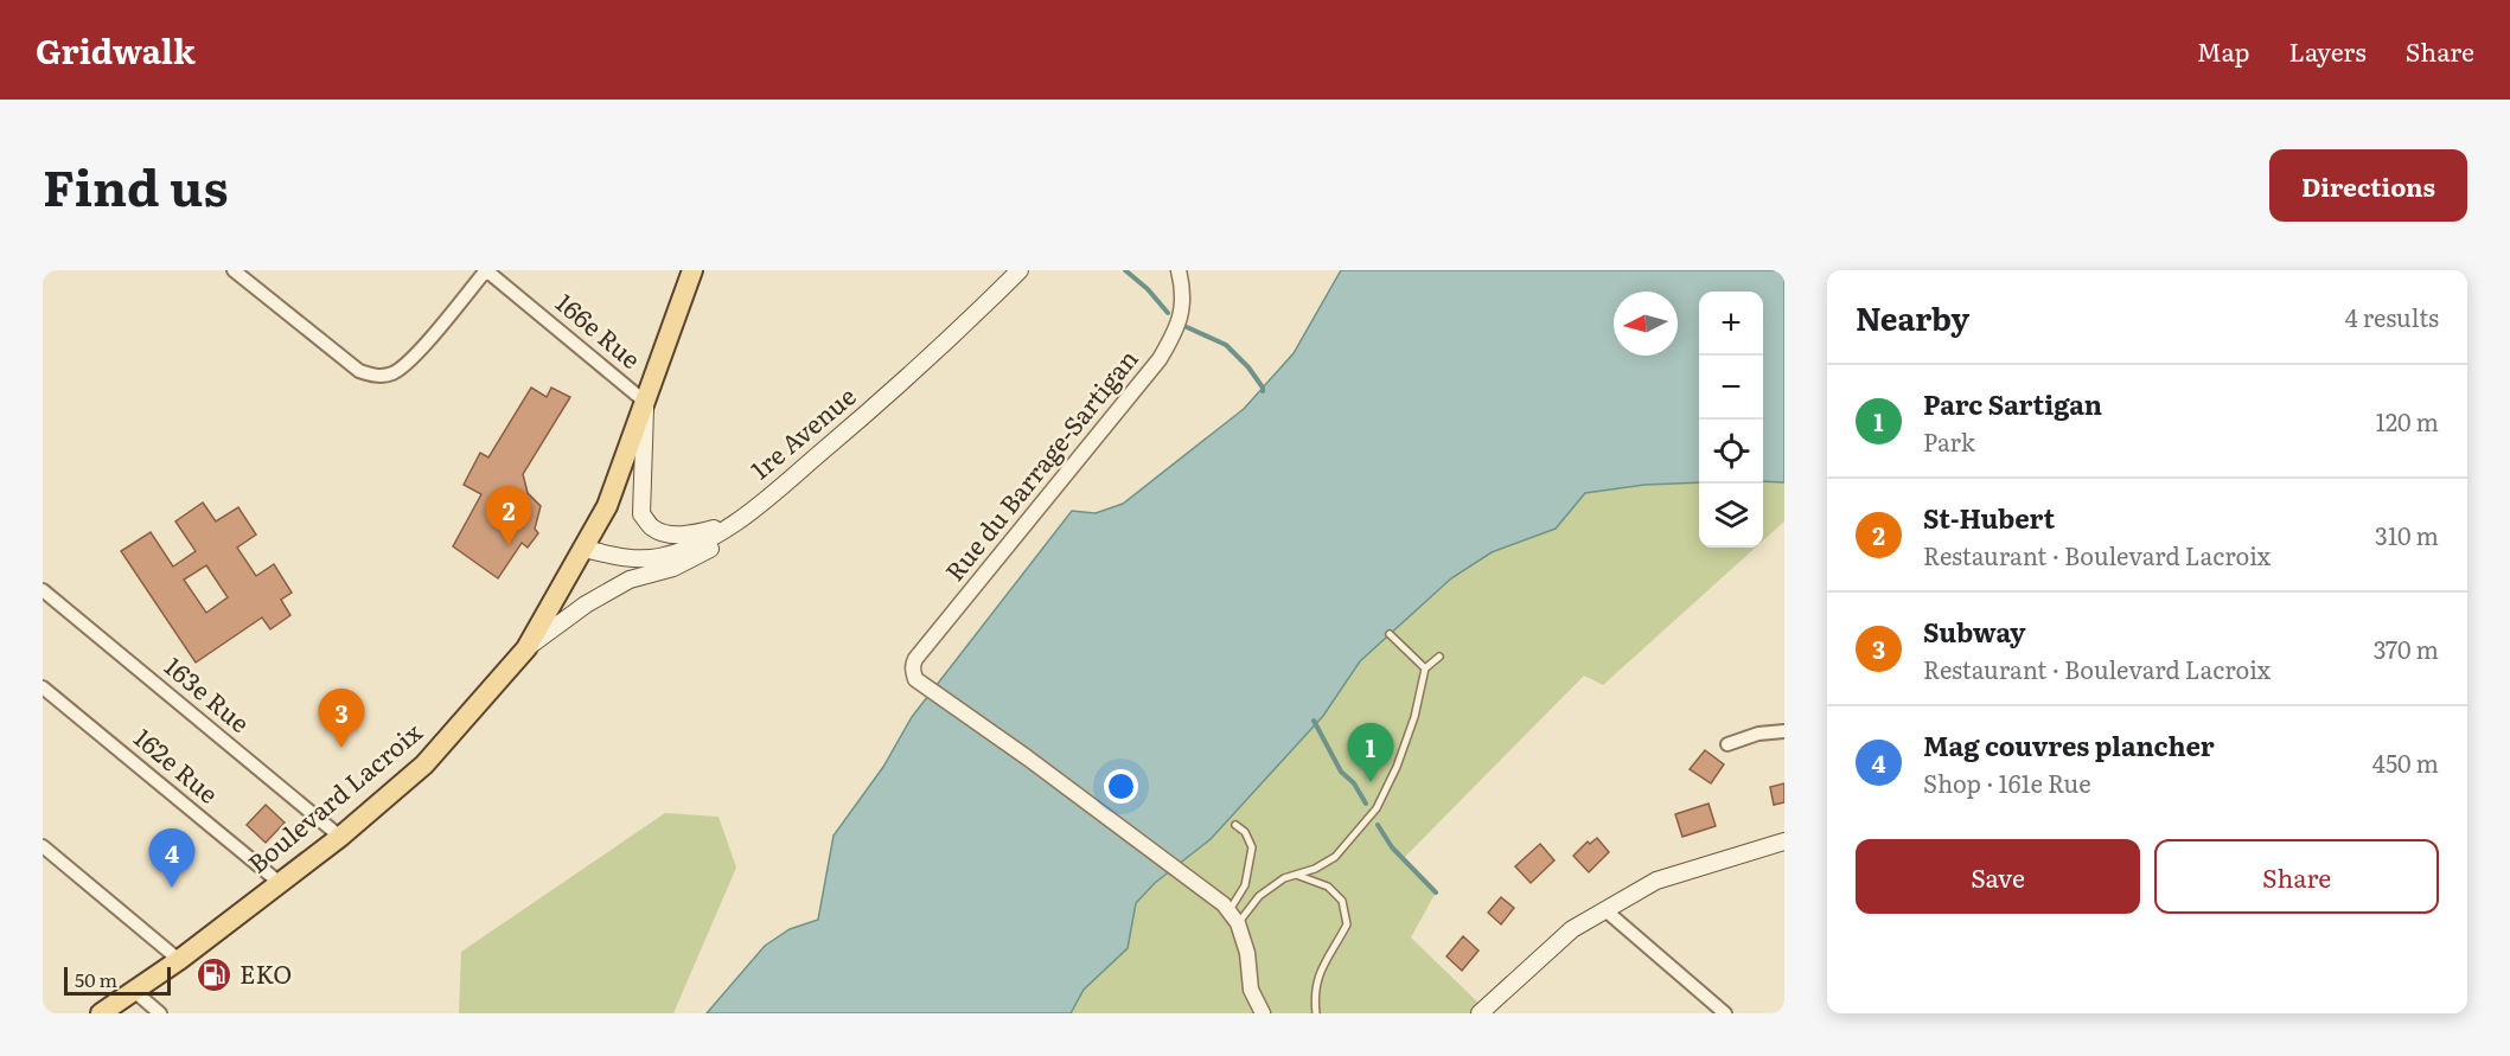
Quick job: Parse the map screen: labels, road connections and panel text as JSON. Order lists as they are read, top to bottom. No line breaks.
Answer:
{"streets":{"main road":["1re Avenue","Boulevard Lacroix"],"street":["166e Rue","Rue du Barrage-Sartigan","163e Rue","162e Rue"]},"crossings":[["166e Rue","Boulevard Lacroix"],["1re Avenue","Boulevard Lacroix"],["163e Rue","Boulevard Lacroix"],["162e Rue","Boulevard Lacroix"]],"places":{"fuel station":["EKO"]},"scale_bar":"50 m","north":"left","page":{"header":"Gridwalk","nav":["Map","Layers","Share"],"title":"Find us","buttons":["Directions",["Save","Share"]],"heading":["Nearby","4 results"],"map_buttons":["+","−"],"list":[{"mark":"1","name":"Parc Sartigan","note":"Park","value":"120 m"},{"mark":"2","name":"St-Hubert","note":"Restaurant · Boulevard Lacroix","value":"310 m"},{"mark":"3","name":"Subway","note":"Restaurant · Boulevard Lacroix","value":"370 m"},{"mark":"4","name":"Mag couvres plancher","note":"Shop · 161e Rue","value":"450 m"}],"pins":["2","3","1","4"],"scale":"50 m"}}
